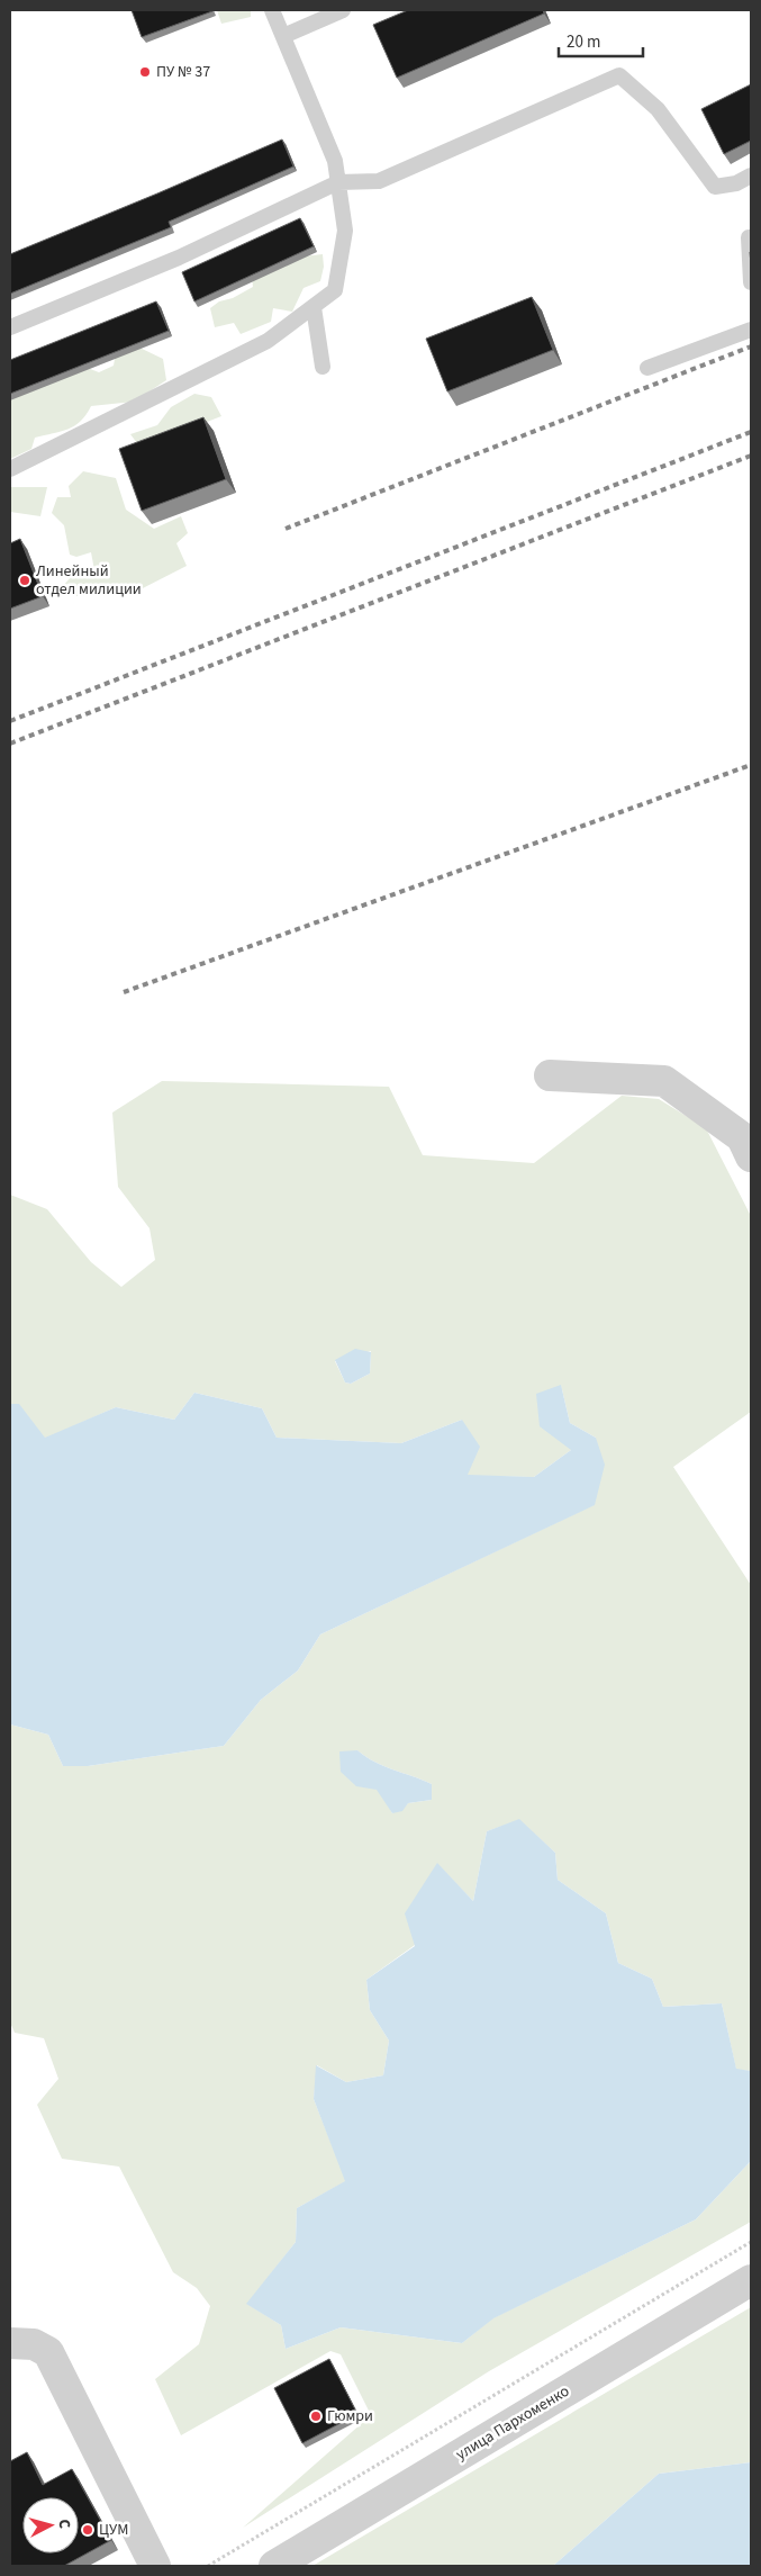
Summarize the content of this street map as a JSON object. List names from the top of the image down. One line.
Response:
{"streets":{"street":["улица Пархоменко"]},"places":["ПУ № 37","Линейный отдел милиции","Гюмри","ЦУМ"],"scale_bar":"20 m","north":"right"}
